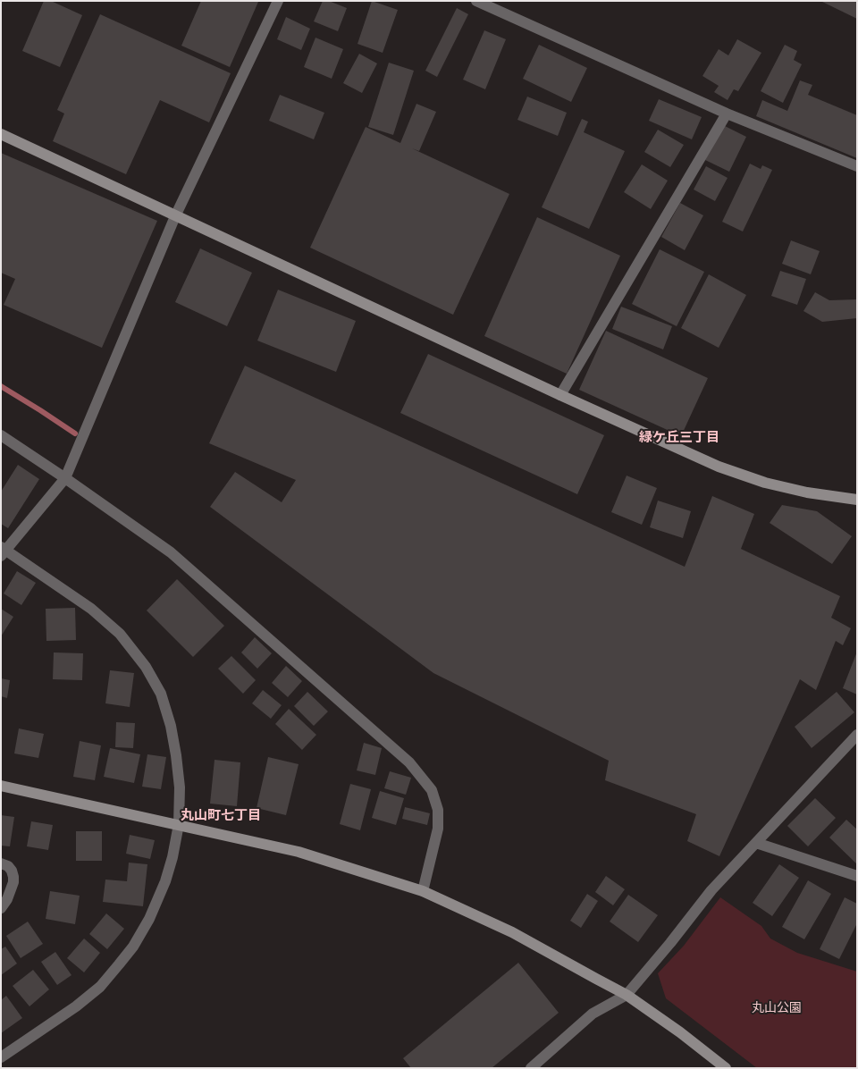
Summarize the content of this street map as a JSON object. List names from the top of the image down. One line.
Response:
{"districts":["緑ケ丘三丁目","丸山町七丁目"],"parks":["丸山公園"]}
